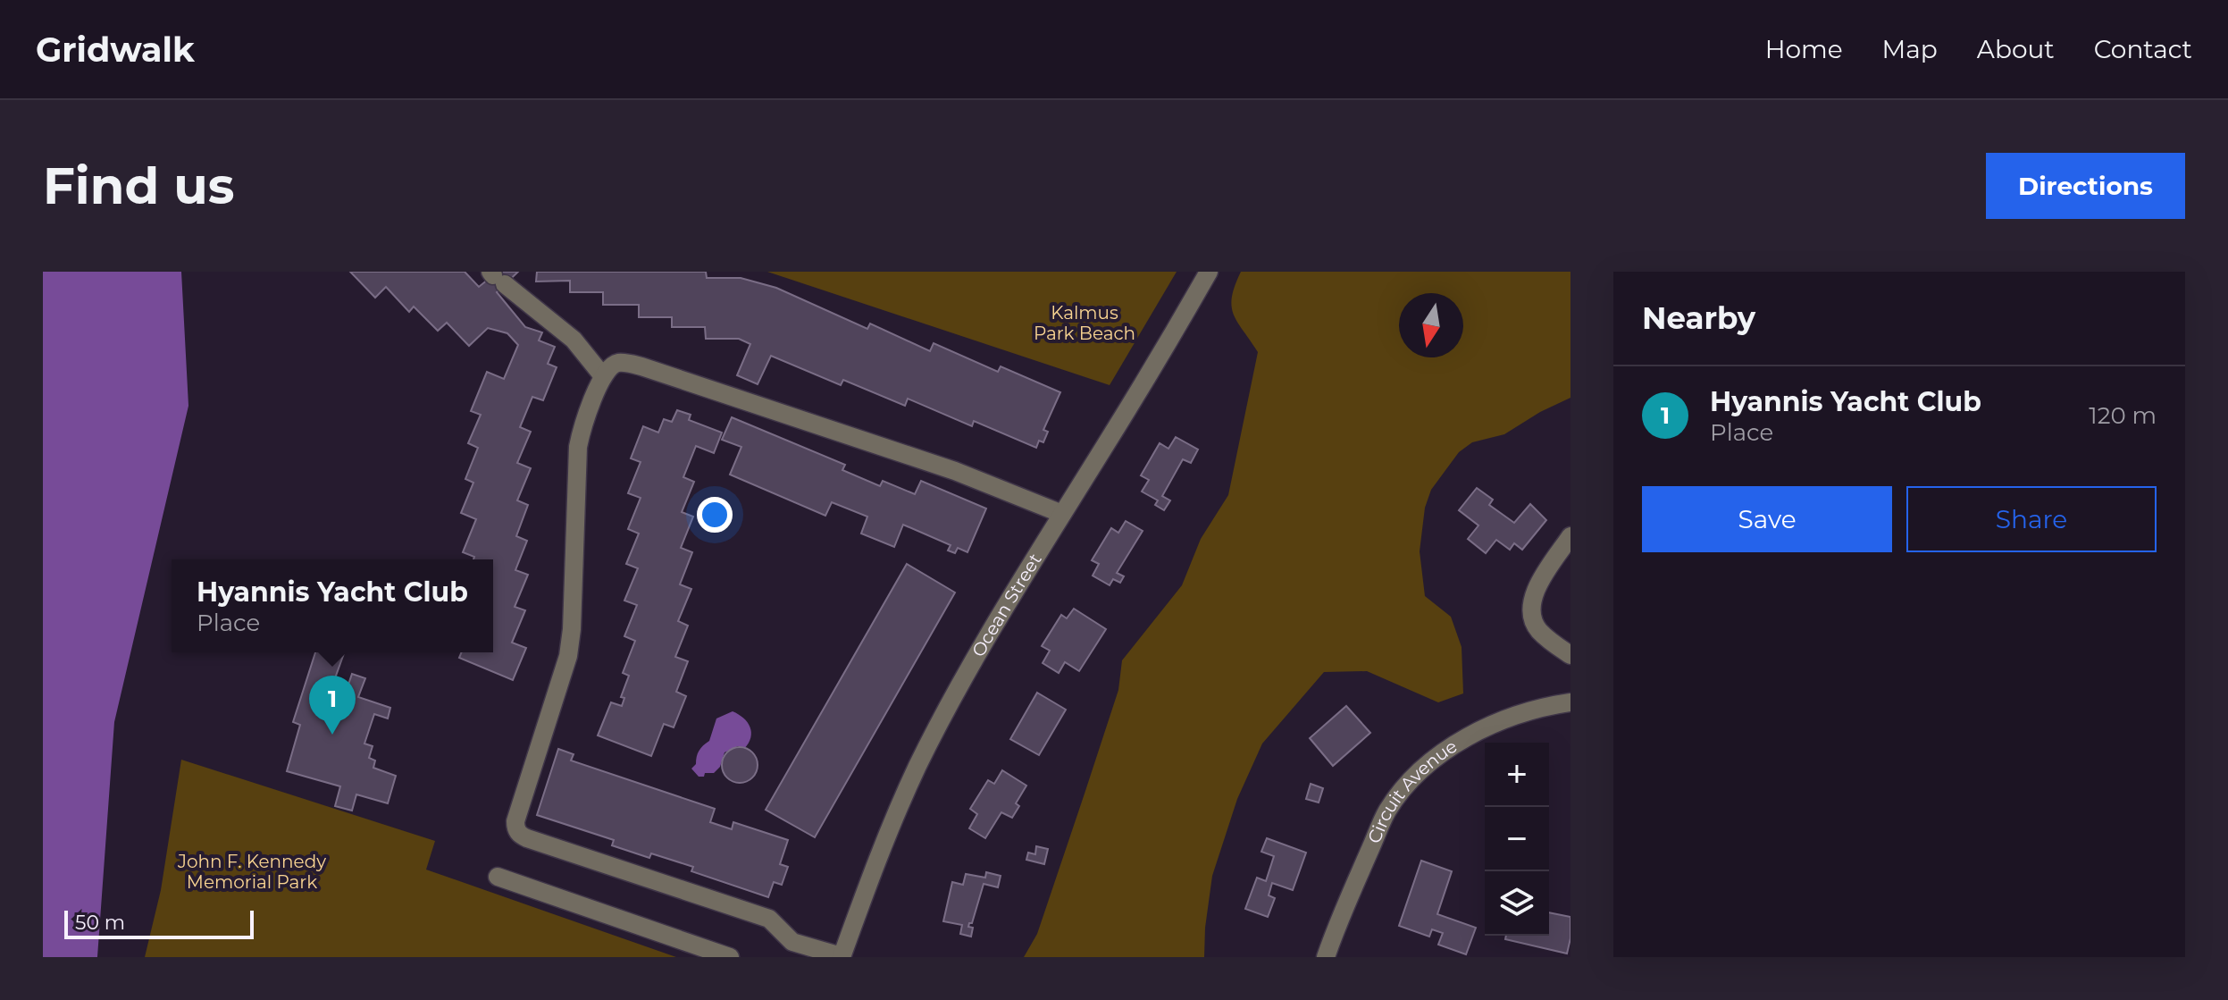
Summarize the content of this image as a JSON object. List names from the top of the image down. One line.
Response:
{"streets":{"street":["Ocean Street","Circuit Avenue"]},"parks":["Kalmus Park Beach","John F. Kennedy Memorial Park"],"scale_bar":"50 m","north":"bottom","page":{"header":"Gridwalk","nav":["Home","Map","About","Contact"],"buttons":["Directions",["Save","Share"]],"title":"Find us","heading":"Nearby","list":[{"mark":"1","name":"Hyannis Yacht Club","note":"Place","value":"120 m"}],"popup":["Hyannis Yacht Club","Place"],"pins":"1","map_buttons":["+","−"],"scale":"50 m"}}
